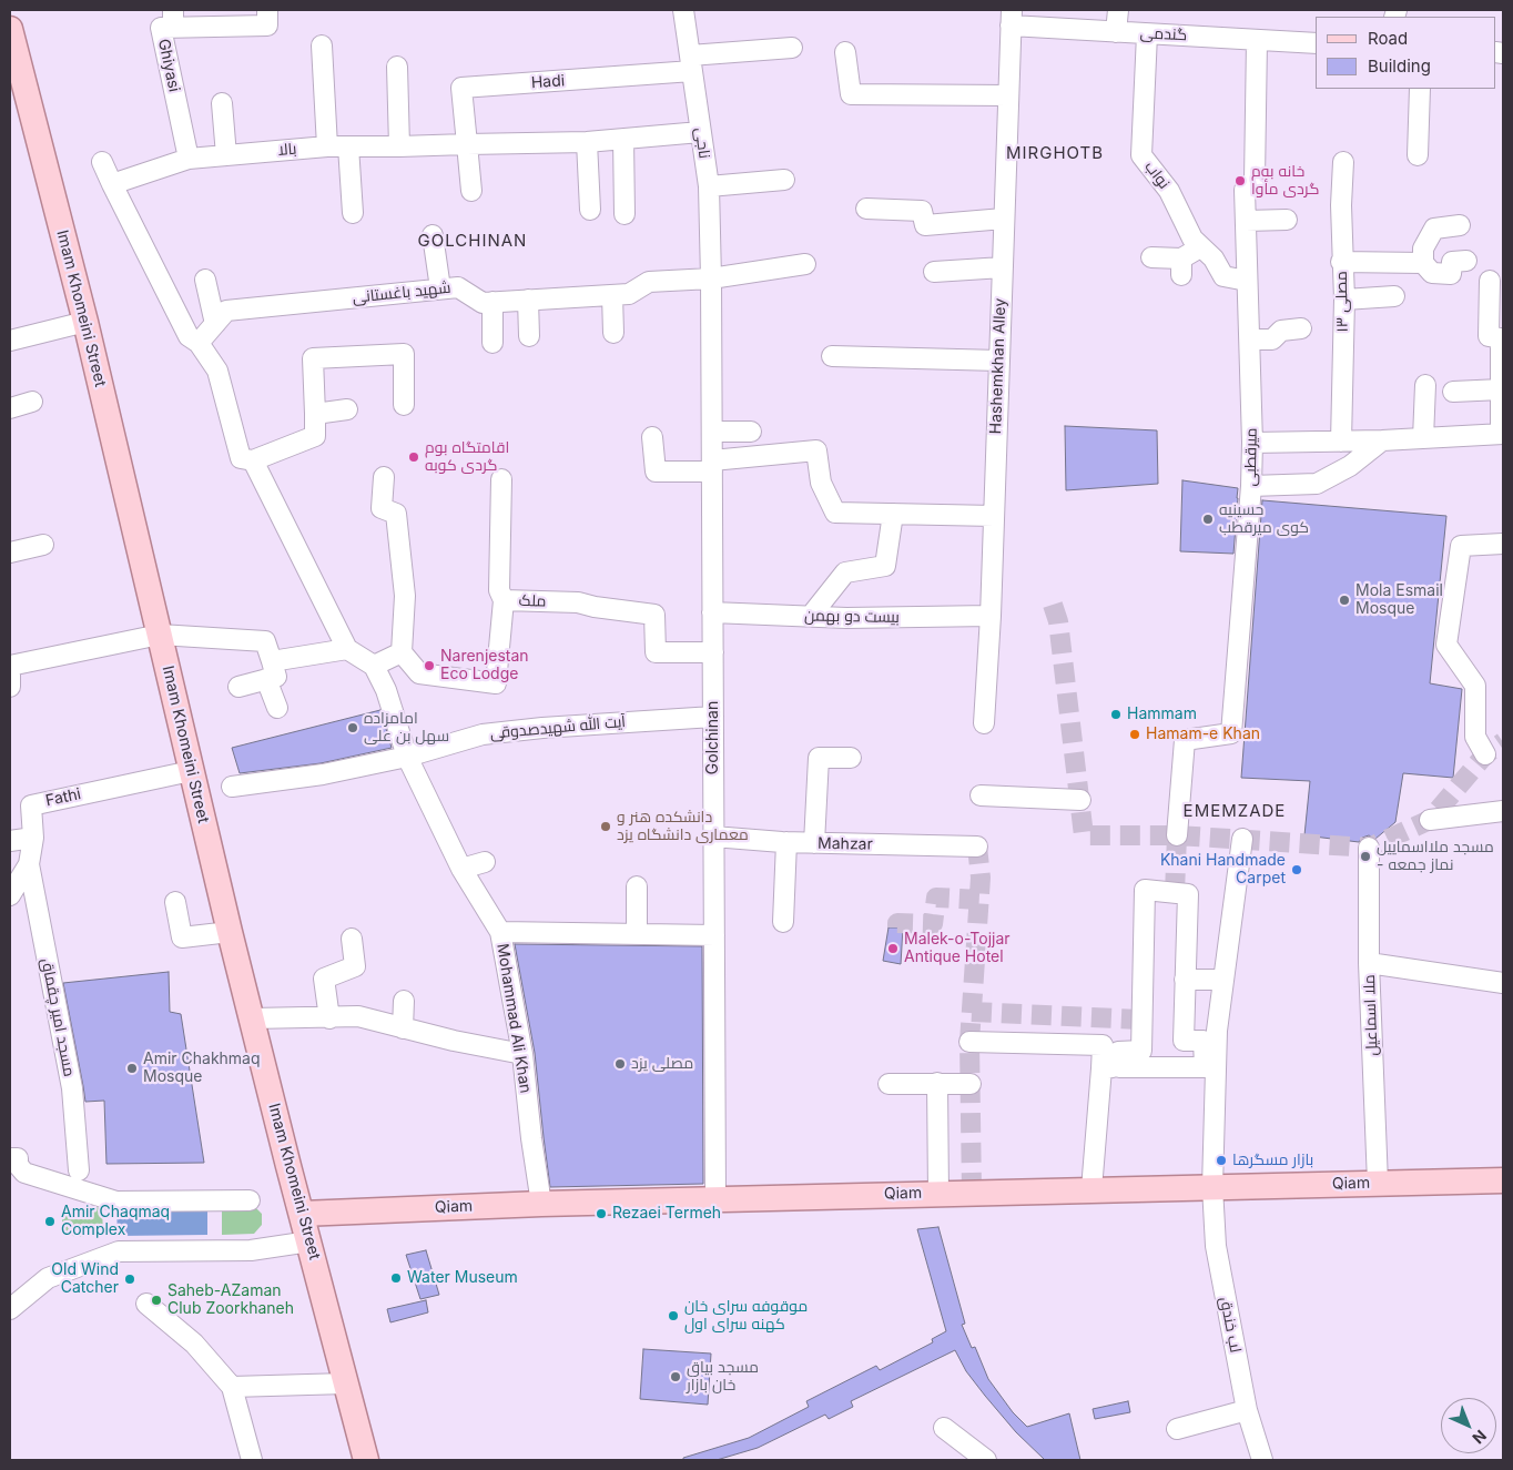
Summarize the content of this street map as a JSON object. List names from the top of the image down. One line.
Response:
{"streets":{"main road":["Imam Khomeini Street","Qiam"],"street":["گندمی","Ghiyasi","Hadi","ناجی","بالا","نواب","شهید باغستانی","مصلی ۱۳","Hashemkhan Alley","میرقطبی","ملک","بیست دو بهمن","آیت الله شهیدصدوقی","Golchinan","Fathi","Mahzar","ملا اسماعیل","مسجد امیر چقماق","Mohammad Ali Khan","لب خندق"]},"crossings":[["گندمی","نواب"],["گندمی","Hashemkhan Alley"],["گندمی","میرقطبی"],["Ghiyasi","بالا"],["Hadi","ناجی"],["Hadi","بالا"],["ناجی","بالا"],["ناجی","شهید باغستانی"],["ناجی","Golchinan"],["نواب","میرقطبی"],["شهید باغستانی","Golchinan"],["Imam Khomeini Street","Fathi"],["Imam Khomeini Street","Qiam"],["Hashemkhan Alley","بیست دو بهمن"],["ملک","Golchinan"],["بیست دو بهمن","Golchinan"],["آیت الله شهیدصدوقی","Golchinan"],["آیت الله شهیدصدوقی","Mohammad Ali Khan"],["Golchinan","Mahzar"],["Golchinan","Qiam"],["Fathi","مسجد امیر چقماق"],["ملا اسماعیل","Qiam"],["Mohammad Ali Khan","Qiam"],["Qiam","لب خندق"]],"districts":["MIRGHOTB","GOLCHINAN","EMEMZADE"],"places":["خانه بوم گردی مأوا","اقامتگاه بوم گردی کوبه","حسینیه کوی میرقطب","Mola Esmail Mosque","Narenjestan Eco Lodge","Hammam","امامزاده سهل بن علی","Hamam-e Khan","دانشکده هنر و معماری دانشگاه یزد","مسجد ملااسماییل - نماز جمعه","Khani Handmade Carpet","Malek-o-Tojjar Antique Hotel","مصلی یزد","Amir Chakhmaq Mosque","بازار مسگرها","Rezaei Termeh","Amir Chaqmaq Complex","Water Museum","Old Wind Catcher","Saheb-AZaman Club Zoorkhaneh","موقوفه سرای خان کهنه سرای اول","مسجد بیاق خان بازار"],"legend":["Road","Building"],"north":"bottom right"}
